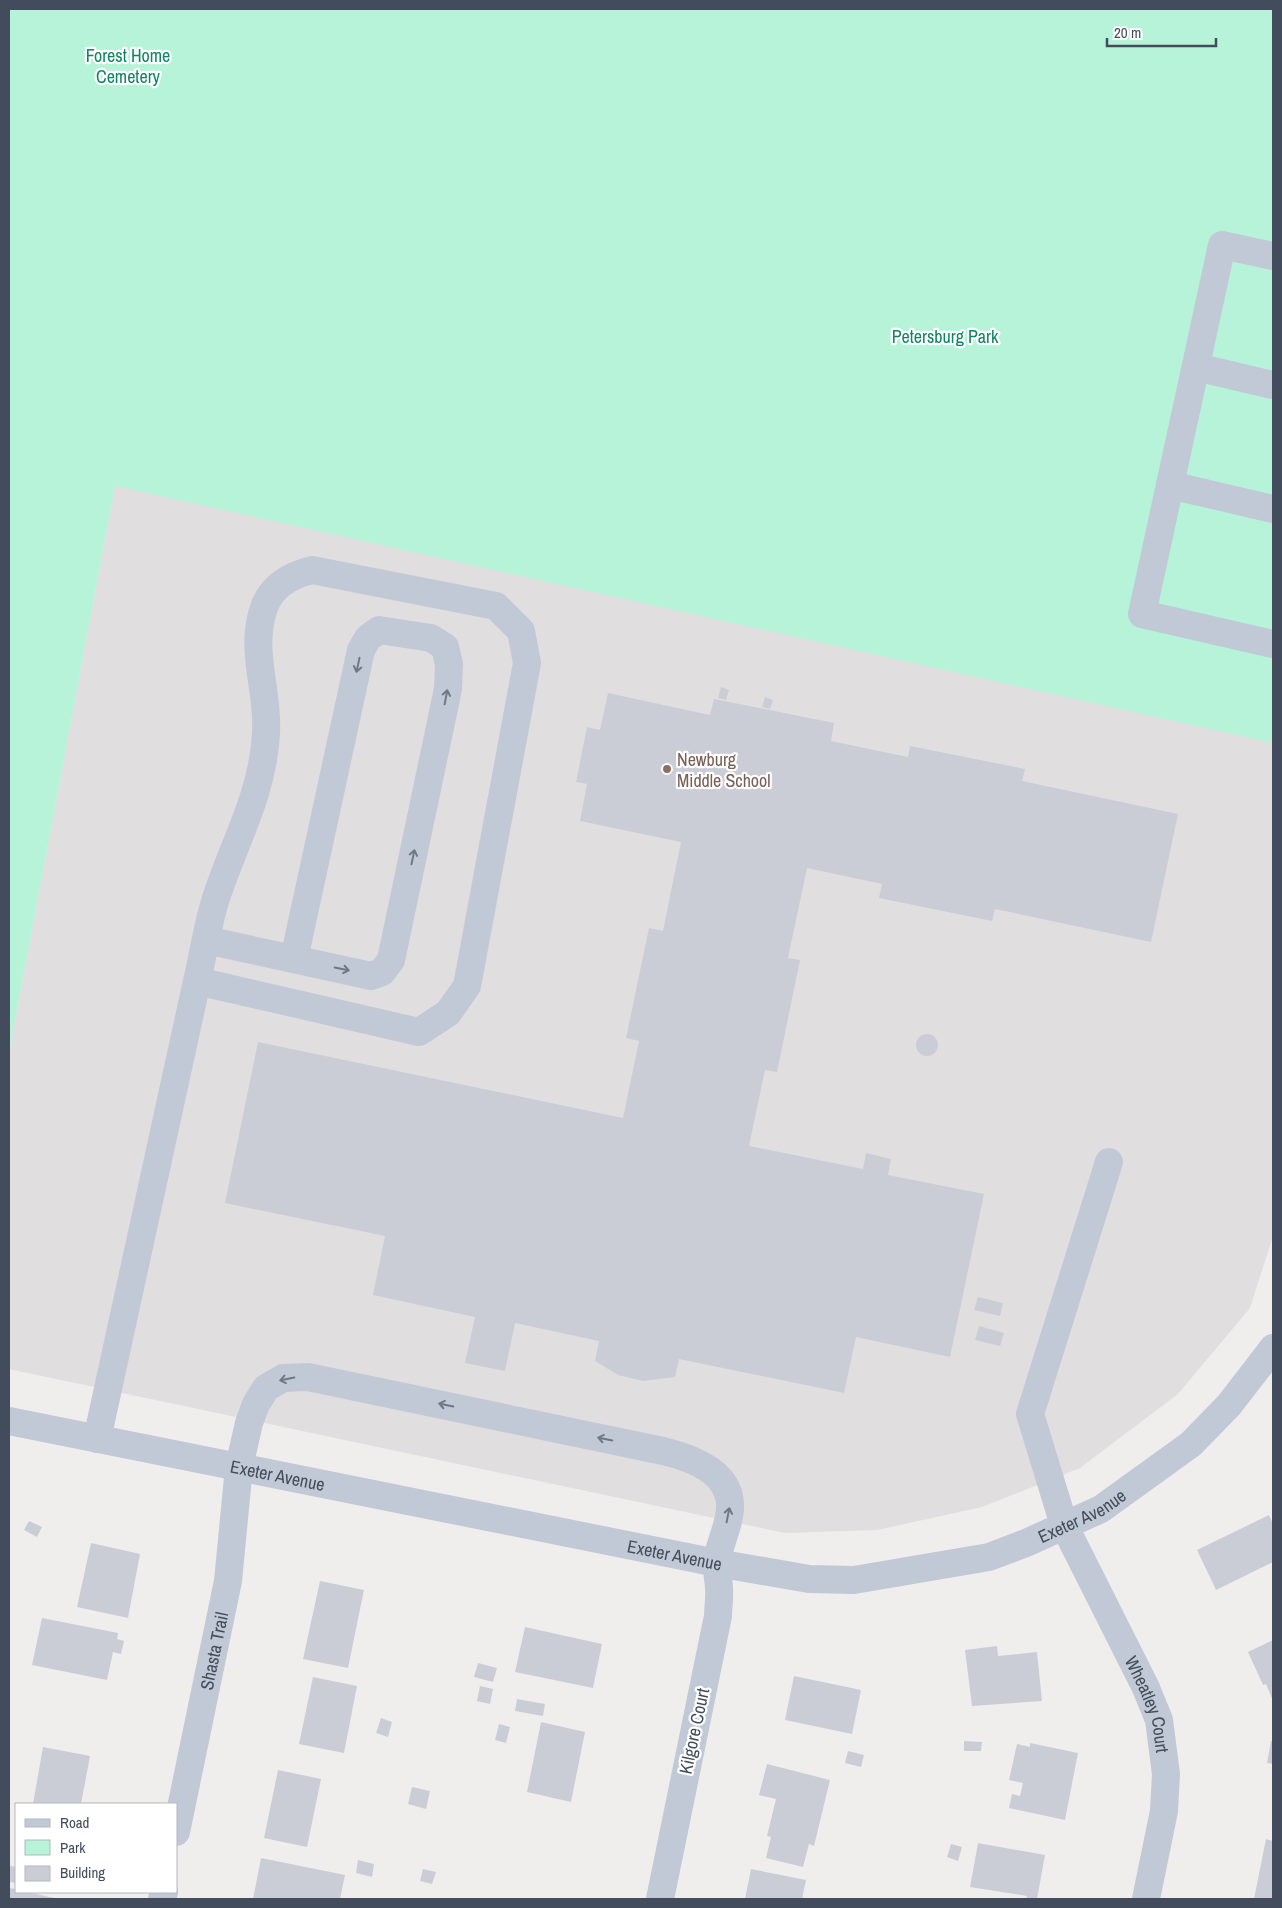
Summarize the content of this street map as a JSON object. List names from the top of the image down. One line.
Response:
{"streets":{"street":["Exeter Avenue","Shasta Trail","Wheatley Court","Kilgore Court"]},"crossings":[["Exeter Avenue","Shasta Trail"],["Exeter Avenue","Wheatley Court"],["Exeter Avenue","Kilgore Court"],["Shasta Trail","Kilgore Court"]],"parks":["Forest Home Cemetery","Petersburg Park"],"places":["Newburg Middle School"],"legend":["Road","Park","Building"],"scale_bar":"20 m"}
